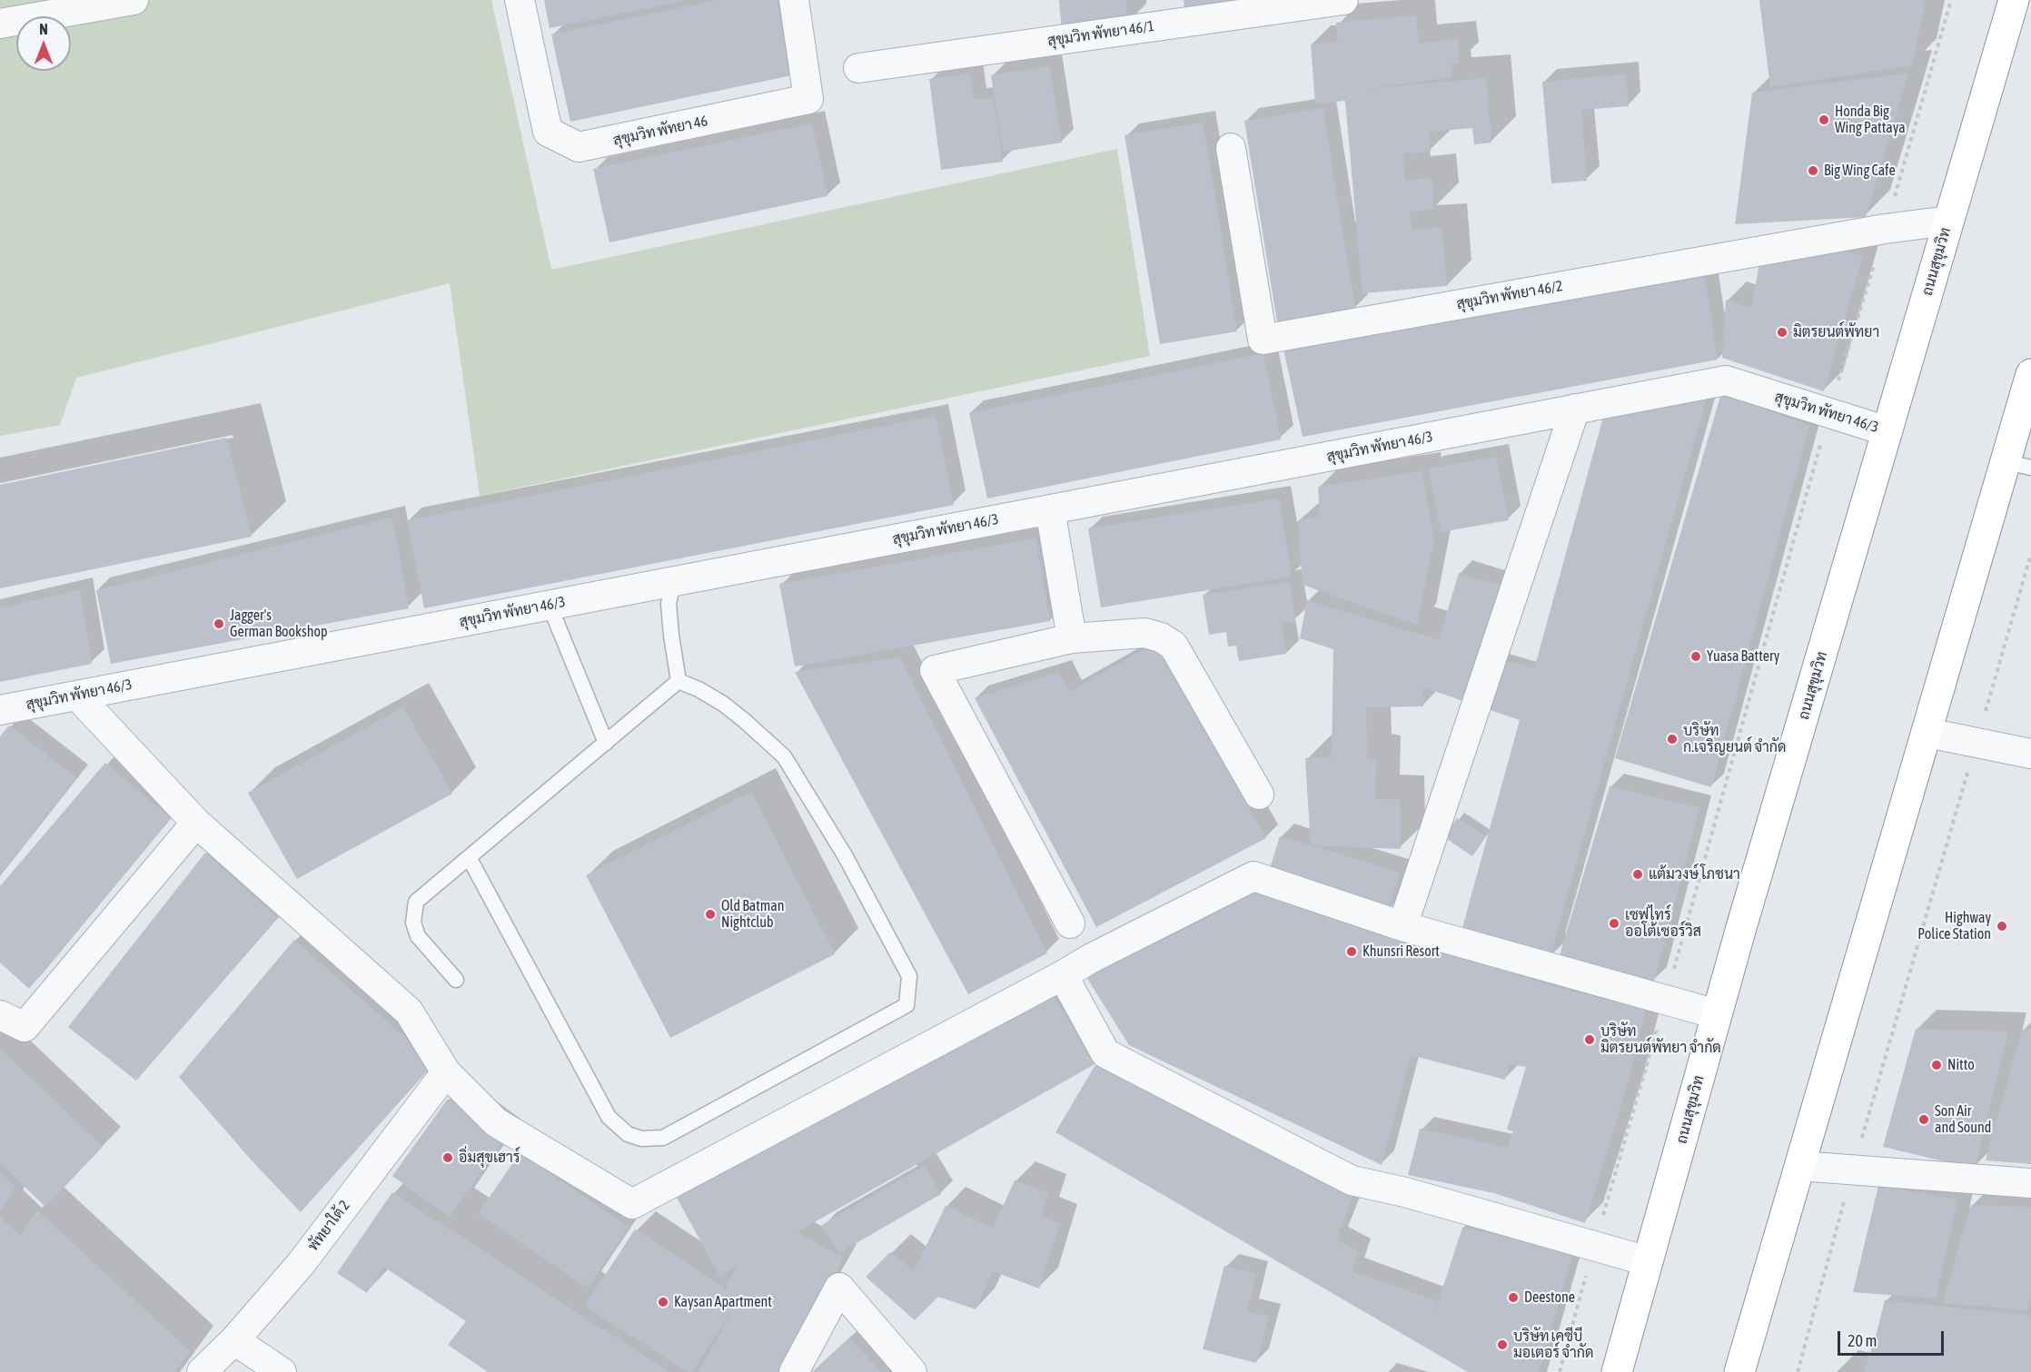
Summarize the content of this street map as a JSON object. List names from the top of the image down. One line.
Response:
{"streets":{"highway":["ถนนสุขุมวิท"],"street":["สุขุมวิท พัทยา 46/1","สุขุมวิท พัทยา 46","สุขุมวิท พัทยา 46/2","สุขุมวิท พัทยา 46/3","พัทยาใต้ 2"]},"crossings":[["ถนนสุขุมวิท","สุขุมวิท พัทยา 46/2"],["ถนนสุขุมวิท","สุขุมวิท พัทยา 46/3"]],"places":["Honda Big Wing Pattaya","Big Wing Cafe","มิตรยนต์พัทยา","Jagger's German Bookshop","Yuasa Battery","บริษัท ก.เจริญยนต์ จำกัด","แต้มวงษ์ โภชนา","Old Batman Nightclub","เซฟไทร์ ออโต้เซอร์วิส","Highway Police Station","Khunsri Resort","บริษัท มิตรยนต์พัทยา จำกัด","Nitto","Son Air and Sound","อิ่มสุขเฮาร์","Deestone","Kaysan Apartment","บริษัท เคซีบี มอเตอร์ จำกัด"],"scale_bar":"20 m","north":"top"}
